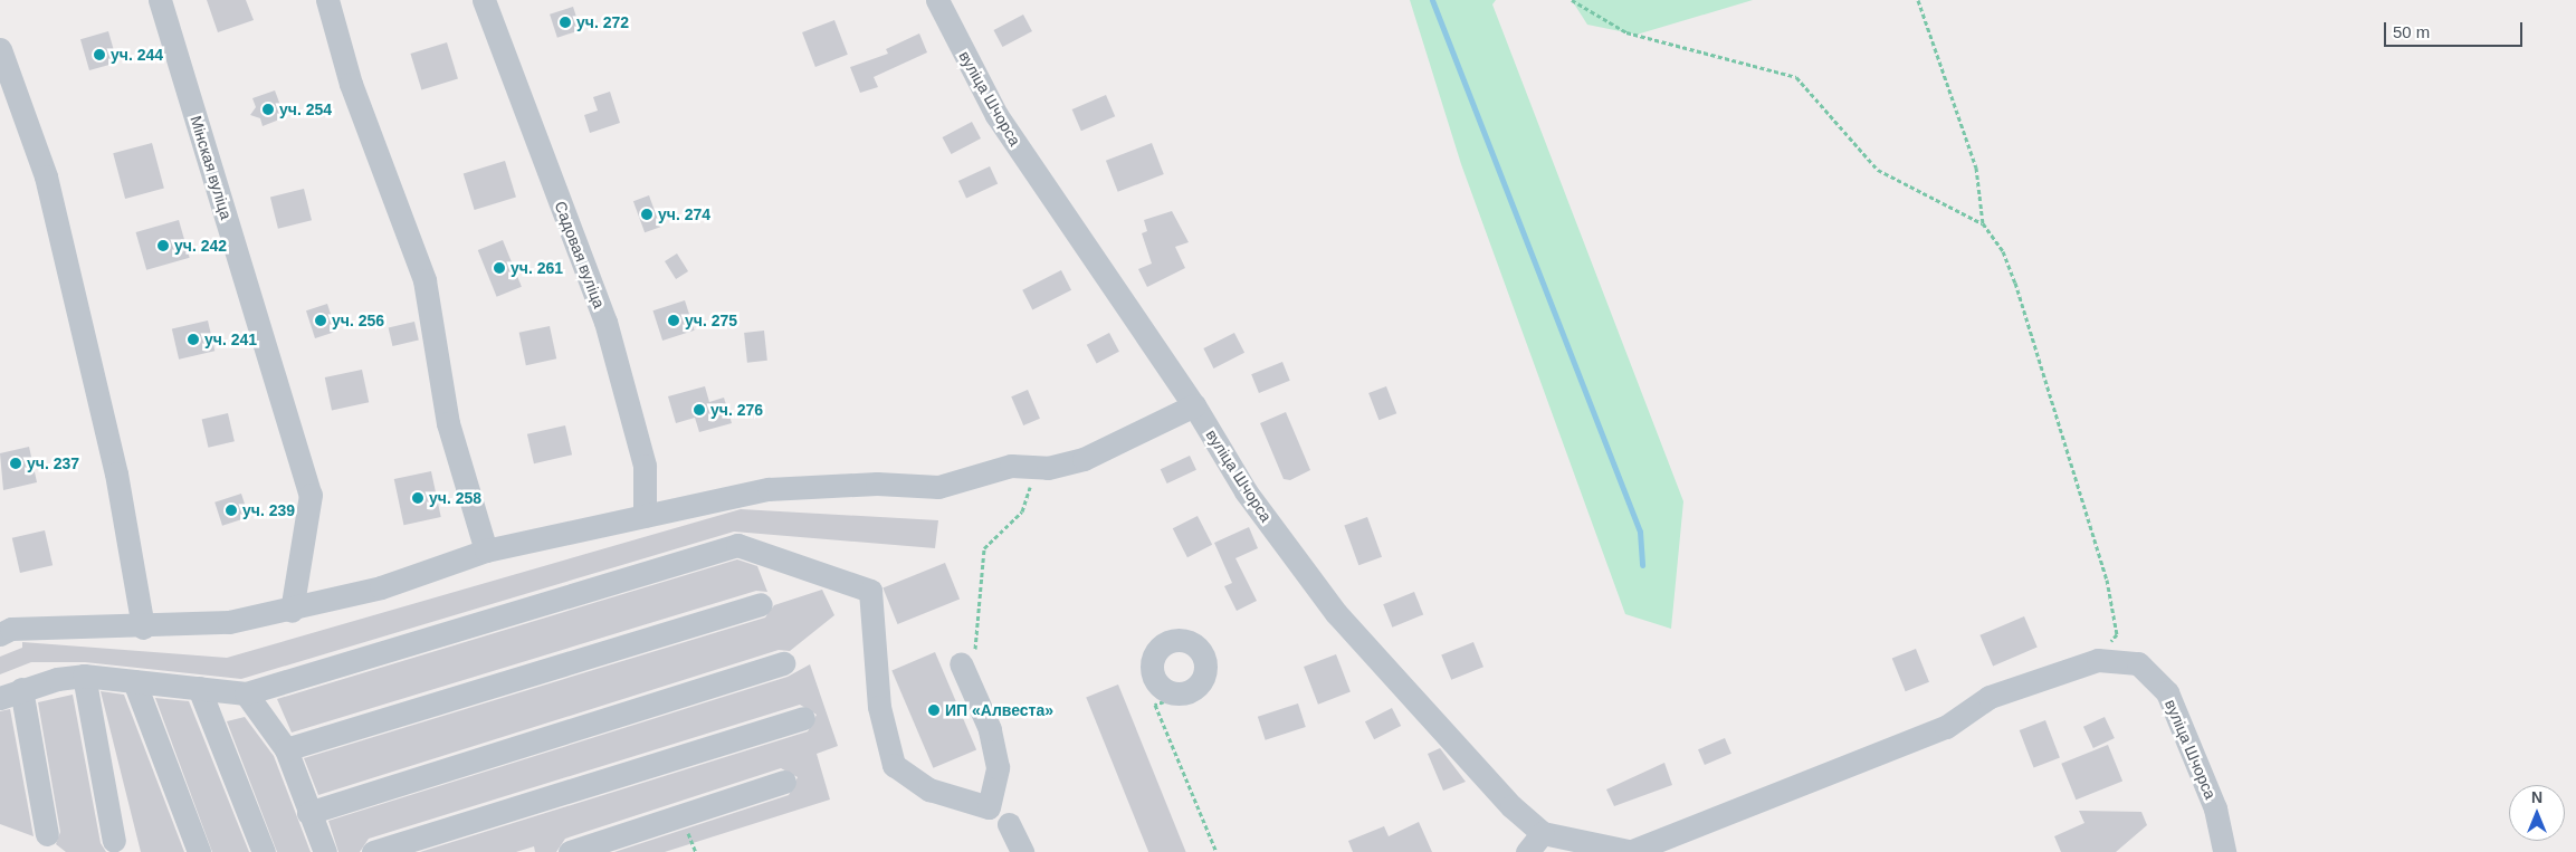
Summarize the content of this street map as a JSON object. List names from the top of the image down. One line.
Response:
{"streets":{"street":["вуліца Шчорса","Мінская вуліца","Садовая вуліца"]},"places":["уч. 272","уч. 244","уч. 254","уч. 274","уч. 242","уч. 261","уч. 256","уч. 275","уч. 241","уч. 276","уч. 237","уч. 258","уч. 239","ИП «Алвеста»"],"scale_bar":"50 m","north":"top"}
